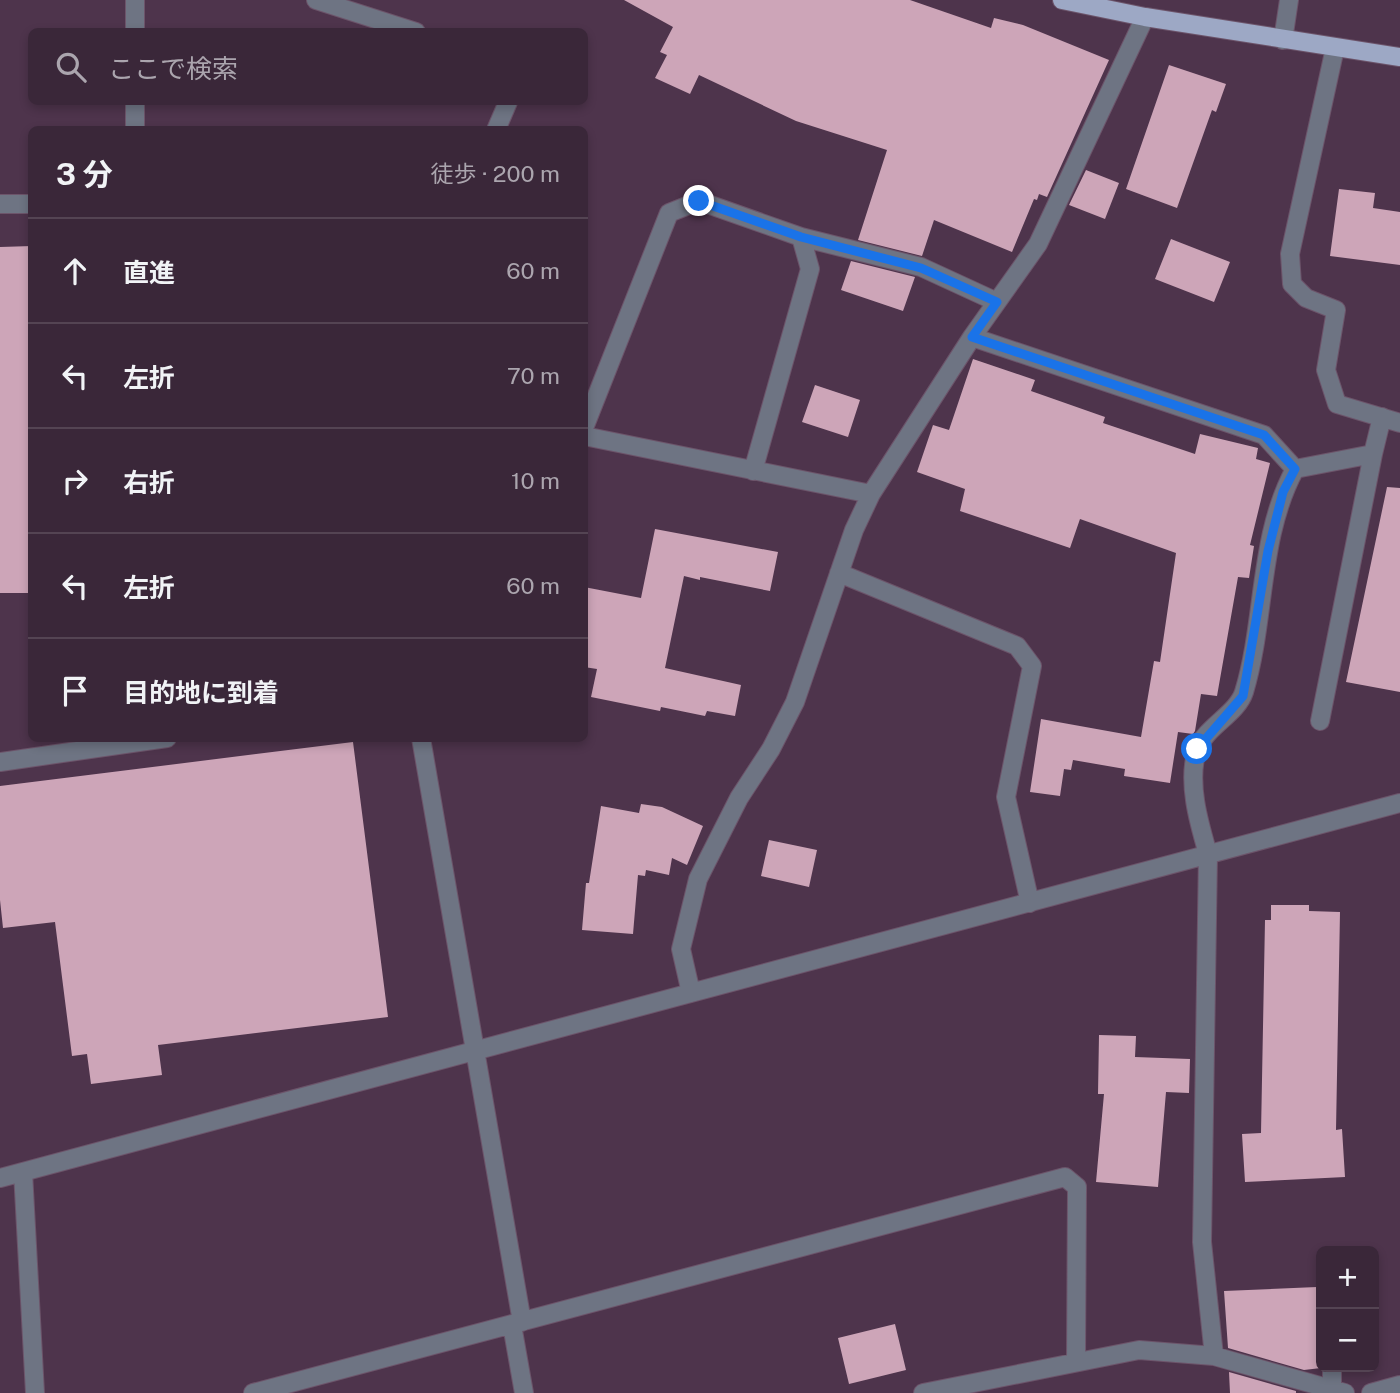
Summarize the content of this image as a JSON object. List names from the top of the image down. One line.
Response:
{"page":{"search":"ここで検索","heading":["3 分","徒歩 · 200 m"],"list":[["直進","60 m"],["左折","70 m"],["右折","10 m"],["左折","60 m"],"目的地に到着"],"map_buttons":["+","−"]}}
